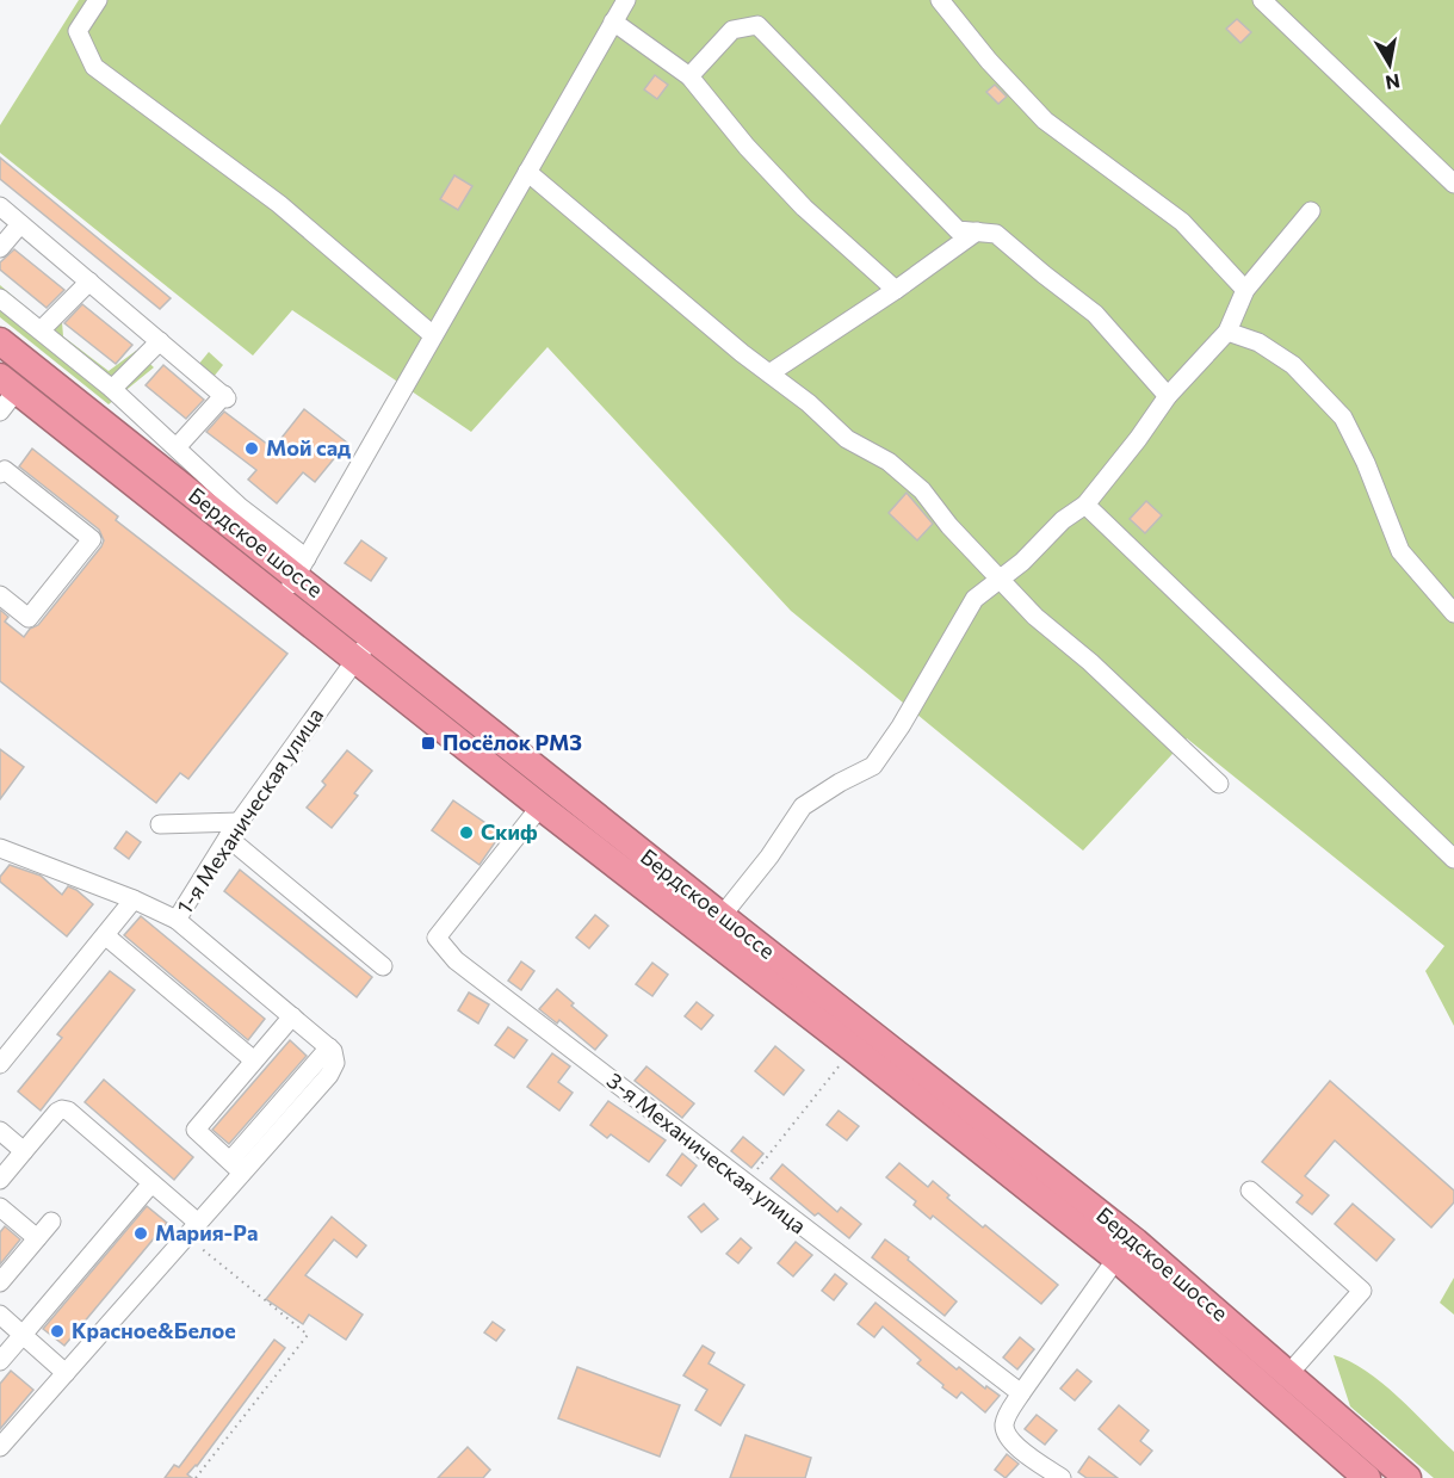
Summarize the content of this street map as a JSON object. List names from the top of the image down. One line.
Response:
{"streets":{"highway":["Бердское шоссе"],"street":["1-я Механическая улица","3-я Механическая улица"]},"crossings":[["Бердское шоссе","1-я Механическая улица"],["Бердское шоссе","3-я Механическая улица"]],"places":{"other":["Мой сад","Скиф","Мария-Ра","Красное&Белое"],"transit":["Посёлок РМЗ"]},"north":"bottom"}
